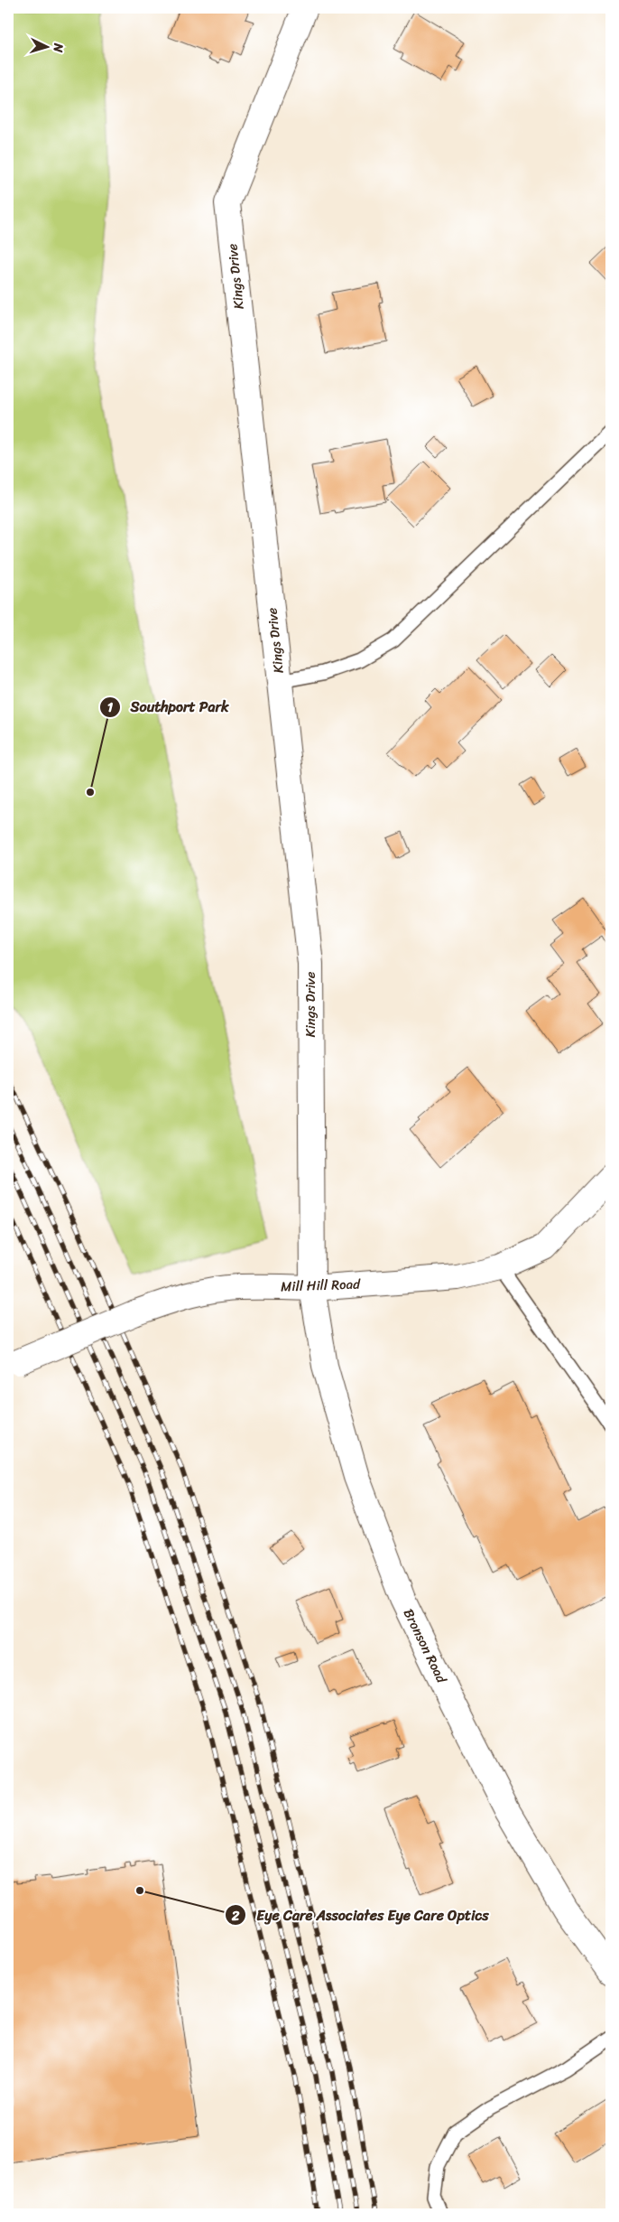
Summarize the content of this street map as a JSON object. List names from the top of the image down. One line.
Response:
{"streets":{"street":["Kings Drive","Mill Hill Road","Bronson Road"]},"crossings":[["Kings Drive","Mill Hill Road"],["Kings Drive","Bronson Road"],["Mill Hill Road","Bronson Road"]],"places":["Southport Park","Eye Care Associates Eye Care Optics"],"north":"right"}
